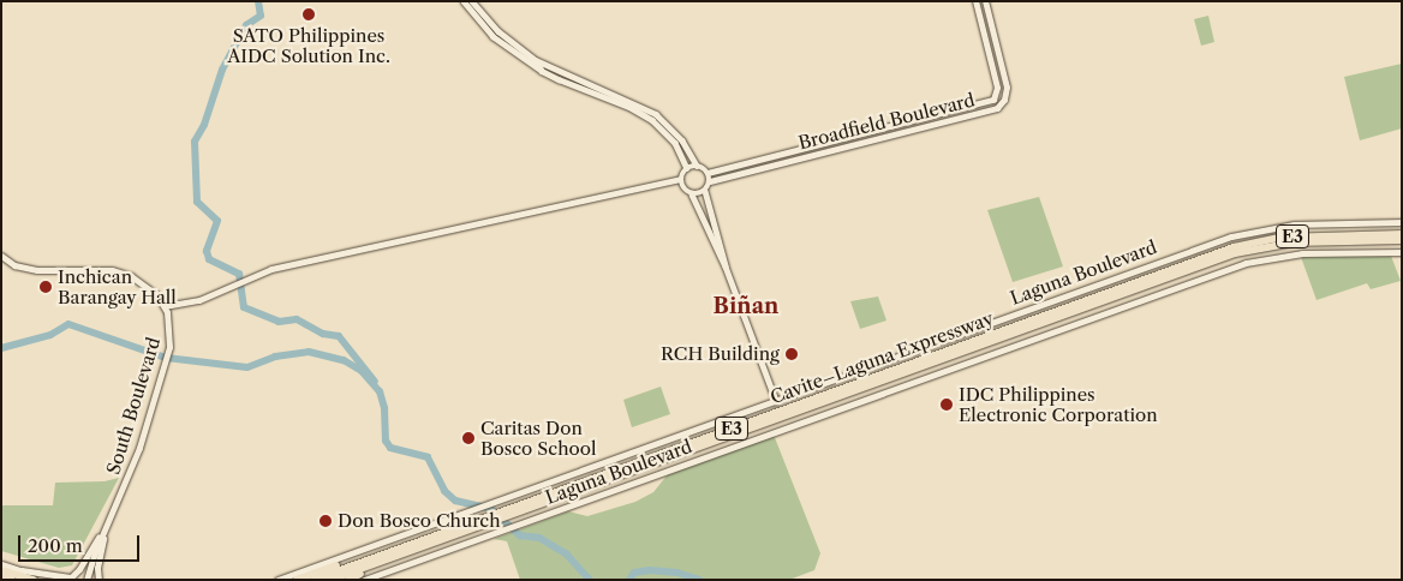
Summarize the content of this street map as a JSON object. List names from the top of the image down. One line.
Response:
{"streets":{"highway":["E3","Cavite–Laguna Expressway"],"main road":["Laguna Boulevard","South Boulevard"],"street":["Broadfield Boulevard"]},"districts":["Biñan"],"places":["SATO Philippines AIDC Solution Inc.","Inchican Barangay Hall","RCH Building","IDC Philippines Electronic Corporation","Caritas Don Bosco School","Don Bosco Church"],"scale_bar":"200 m"}
